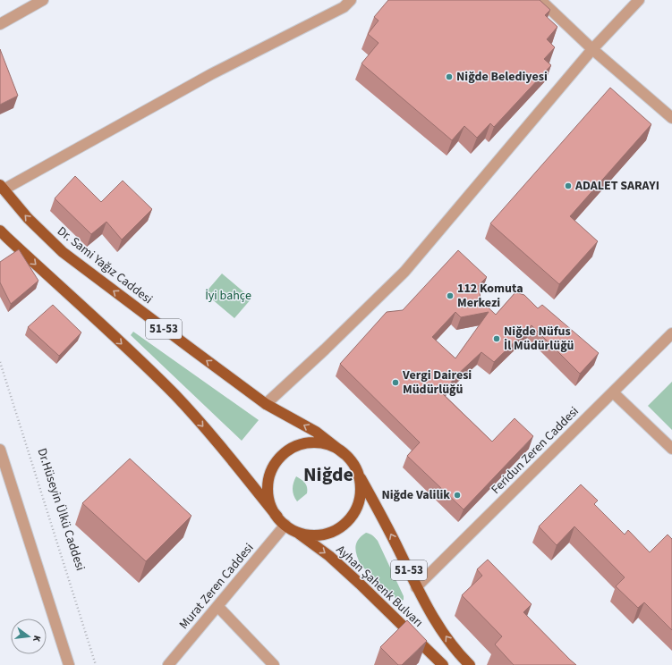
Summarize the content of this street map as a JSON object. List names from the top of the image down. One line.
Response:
{"streets":{"main road":["Dr. Sami Yağız Caddesi","51-53","Ayhan Şahenk Bulvarı"],"street":["Feridun Zeren Caddesi","Murat Zeren Caddesi"],"path":["Dr.Hüseyin Ülkü Caddesi"]},"crossings":[["Dr. Sami Yağız Caddesi","Murat Zeren Caddesi"],["Dr. Sami Yağız Caddesi","Ayhan Şahenk Bulvarı"],["Feridun Zeren Caddesi","Ayhan Şahenk Bulvarı"],["Murat Zeren Caddesi","Ayhan Şahenk Bulvarı"]],"districts":["Niğde"],"parks":["İyi bahçe"],"places":["Niğde Belediyesi","ADALET SARAYI","112 Komuta Merkezi","Niğde Nüfus İl Müdürlüğü","Vergi Dairesi Müdürlüğü","Niğde Valilik"],"north":"right"}
